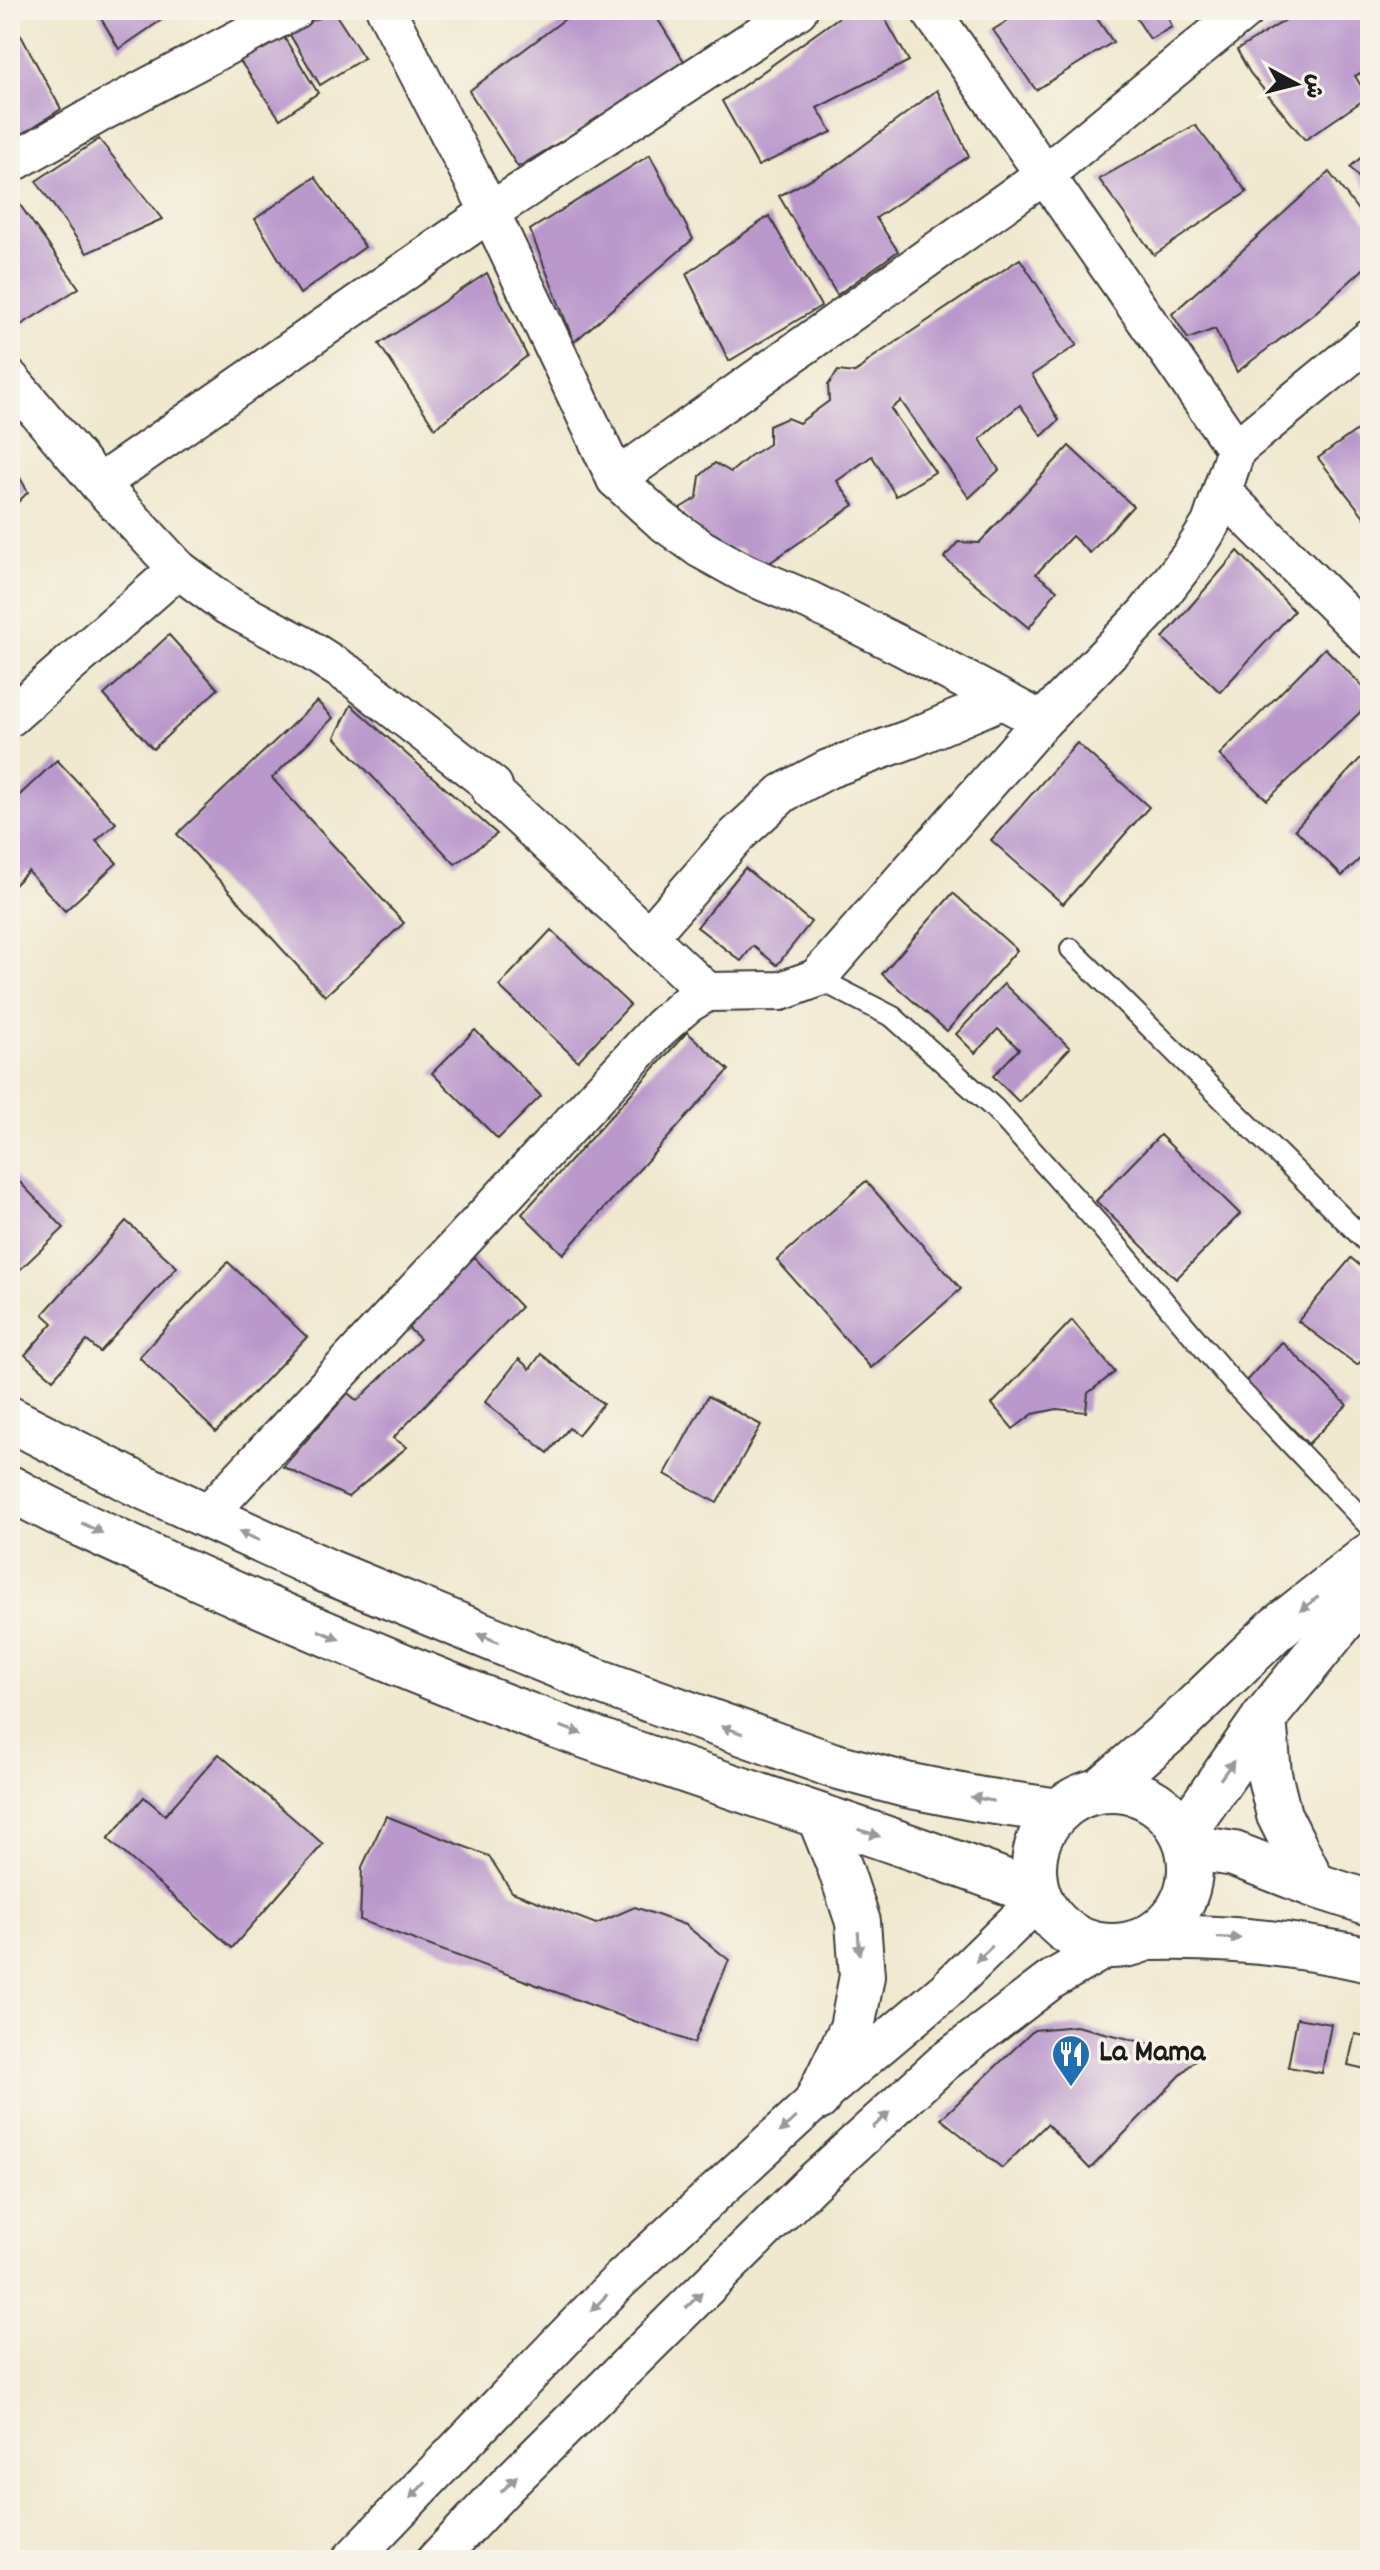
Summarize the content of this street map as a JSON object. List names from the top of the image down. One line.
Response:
{"places":{"restaurant":["La Mama"]},"north":"right"}
